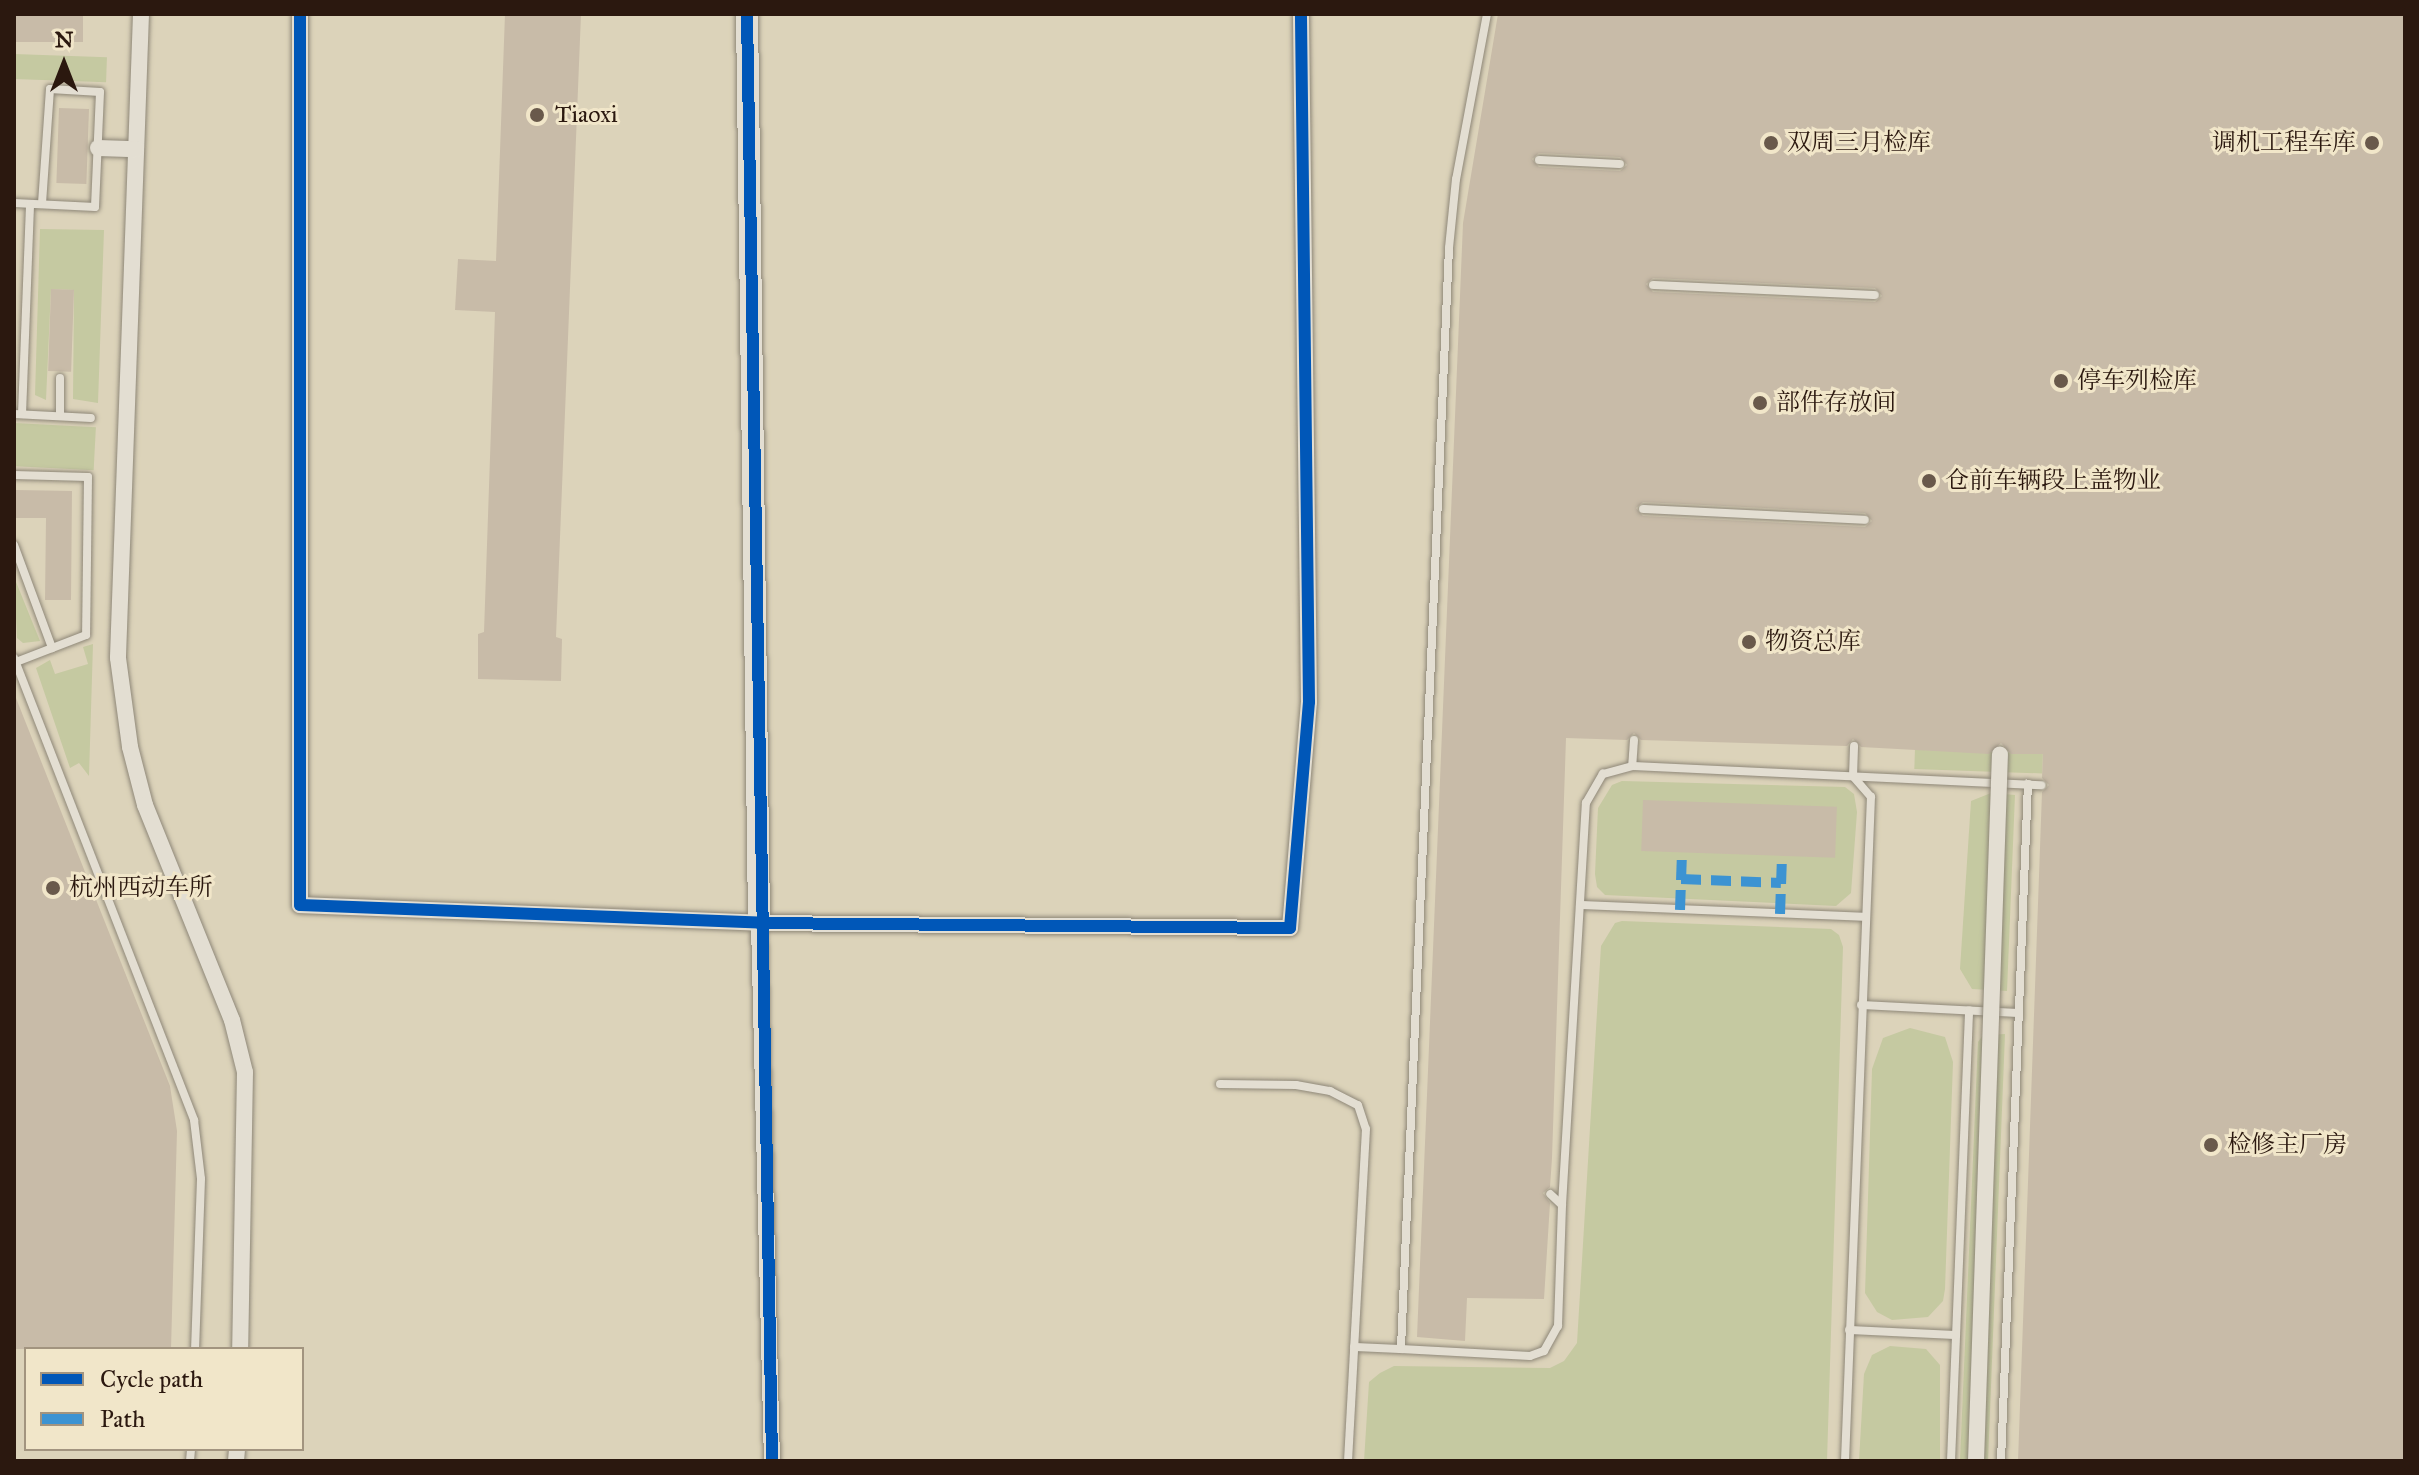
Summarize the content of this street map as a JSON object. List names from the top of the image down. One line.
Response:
{"places":["Tiaoxi","双周三月检库","调机工程车库","停车列检库","部件存放间","仓前车辆段上盖物业","物资总库","杭州西动车所","检修主厂房"],"legend":["Cycle path","Path"],"north":"top"}
